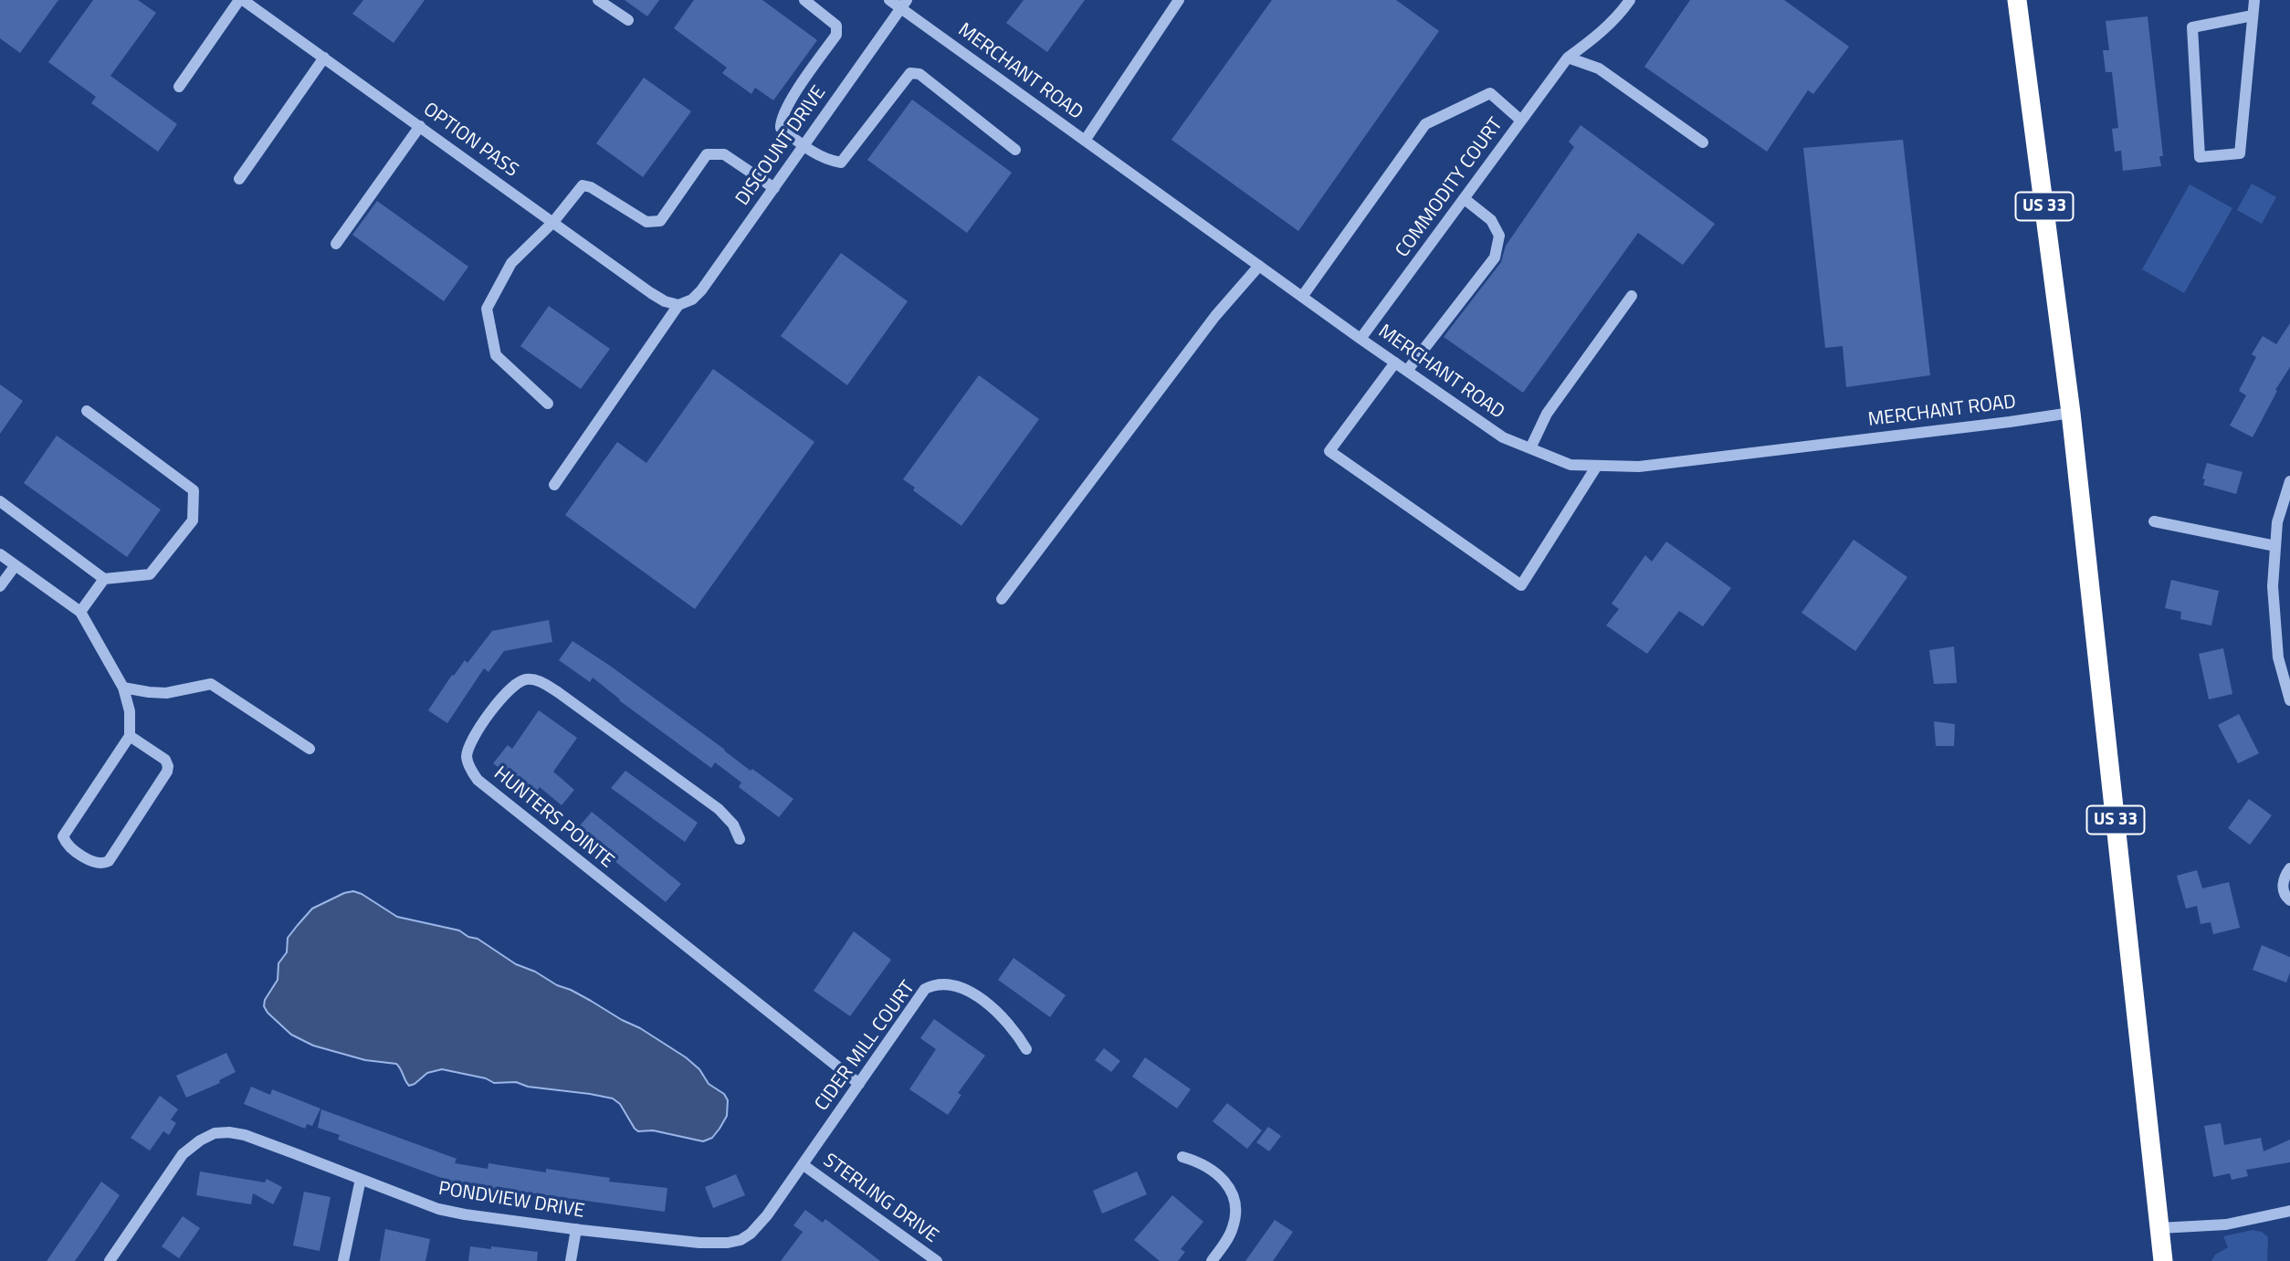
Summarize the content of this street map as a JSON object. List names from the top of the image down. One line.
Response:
{"streets":{"highway":["US 33"],"street":["MERCHANT ROAD","OPTION PASS","DISCOUNT DRIVE","COMMODITY COURT","HUNTERS POINTE","CIDER MILL COURT","STERLING DRIVE","PONDVIEW DRIVE"]},"crossings":[["MERCHANT ROAD","DISCOUNT DRIVE"],["MERCHANT ROAD","COMMODITY COURT"],["MERCHANT ROAD","US 33"],["OPTION PASS","DISCOUNT DRIVE"],["HUNTERS POINTE","CIDER MILL COURT"],["CIDER MILL COURT","STERLING DRIVE"],["CIDER MILL COURT","PONDVIEW DRIVE"],["STERLING DRIVE","PONDVIEW DRIVE"]]}
